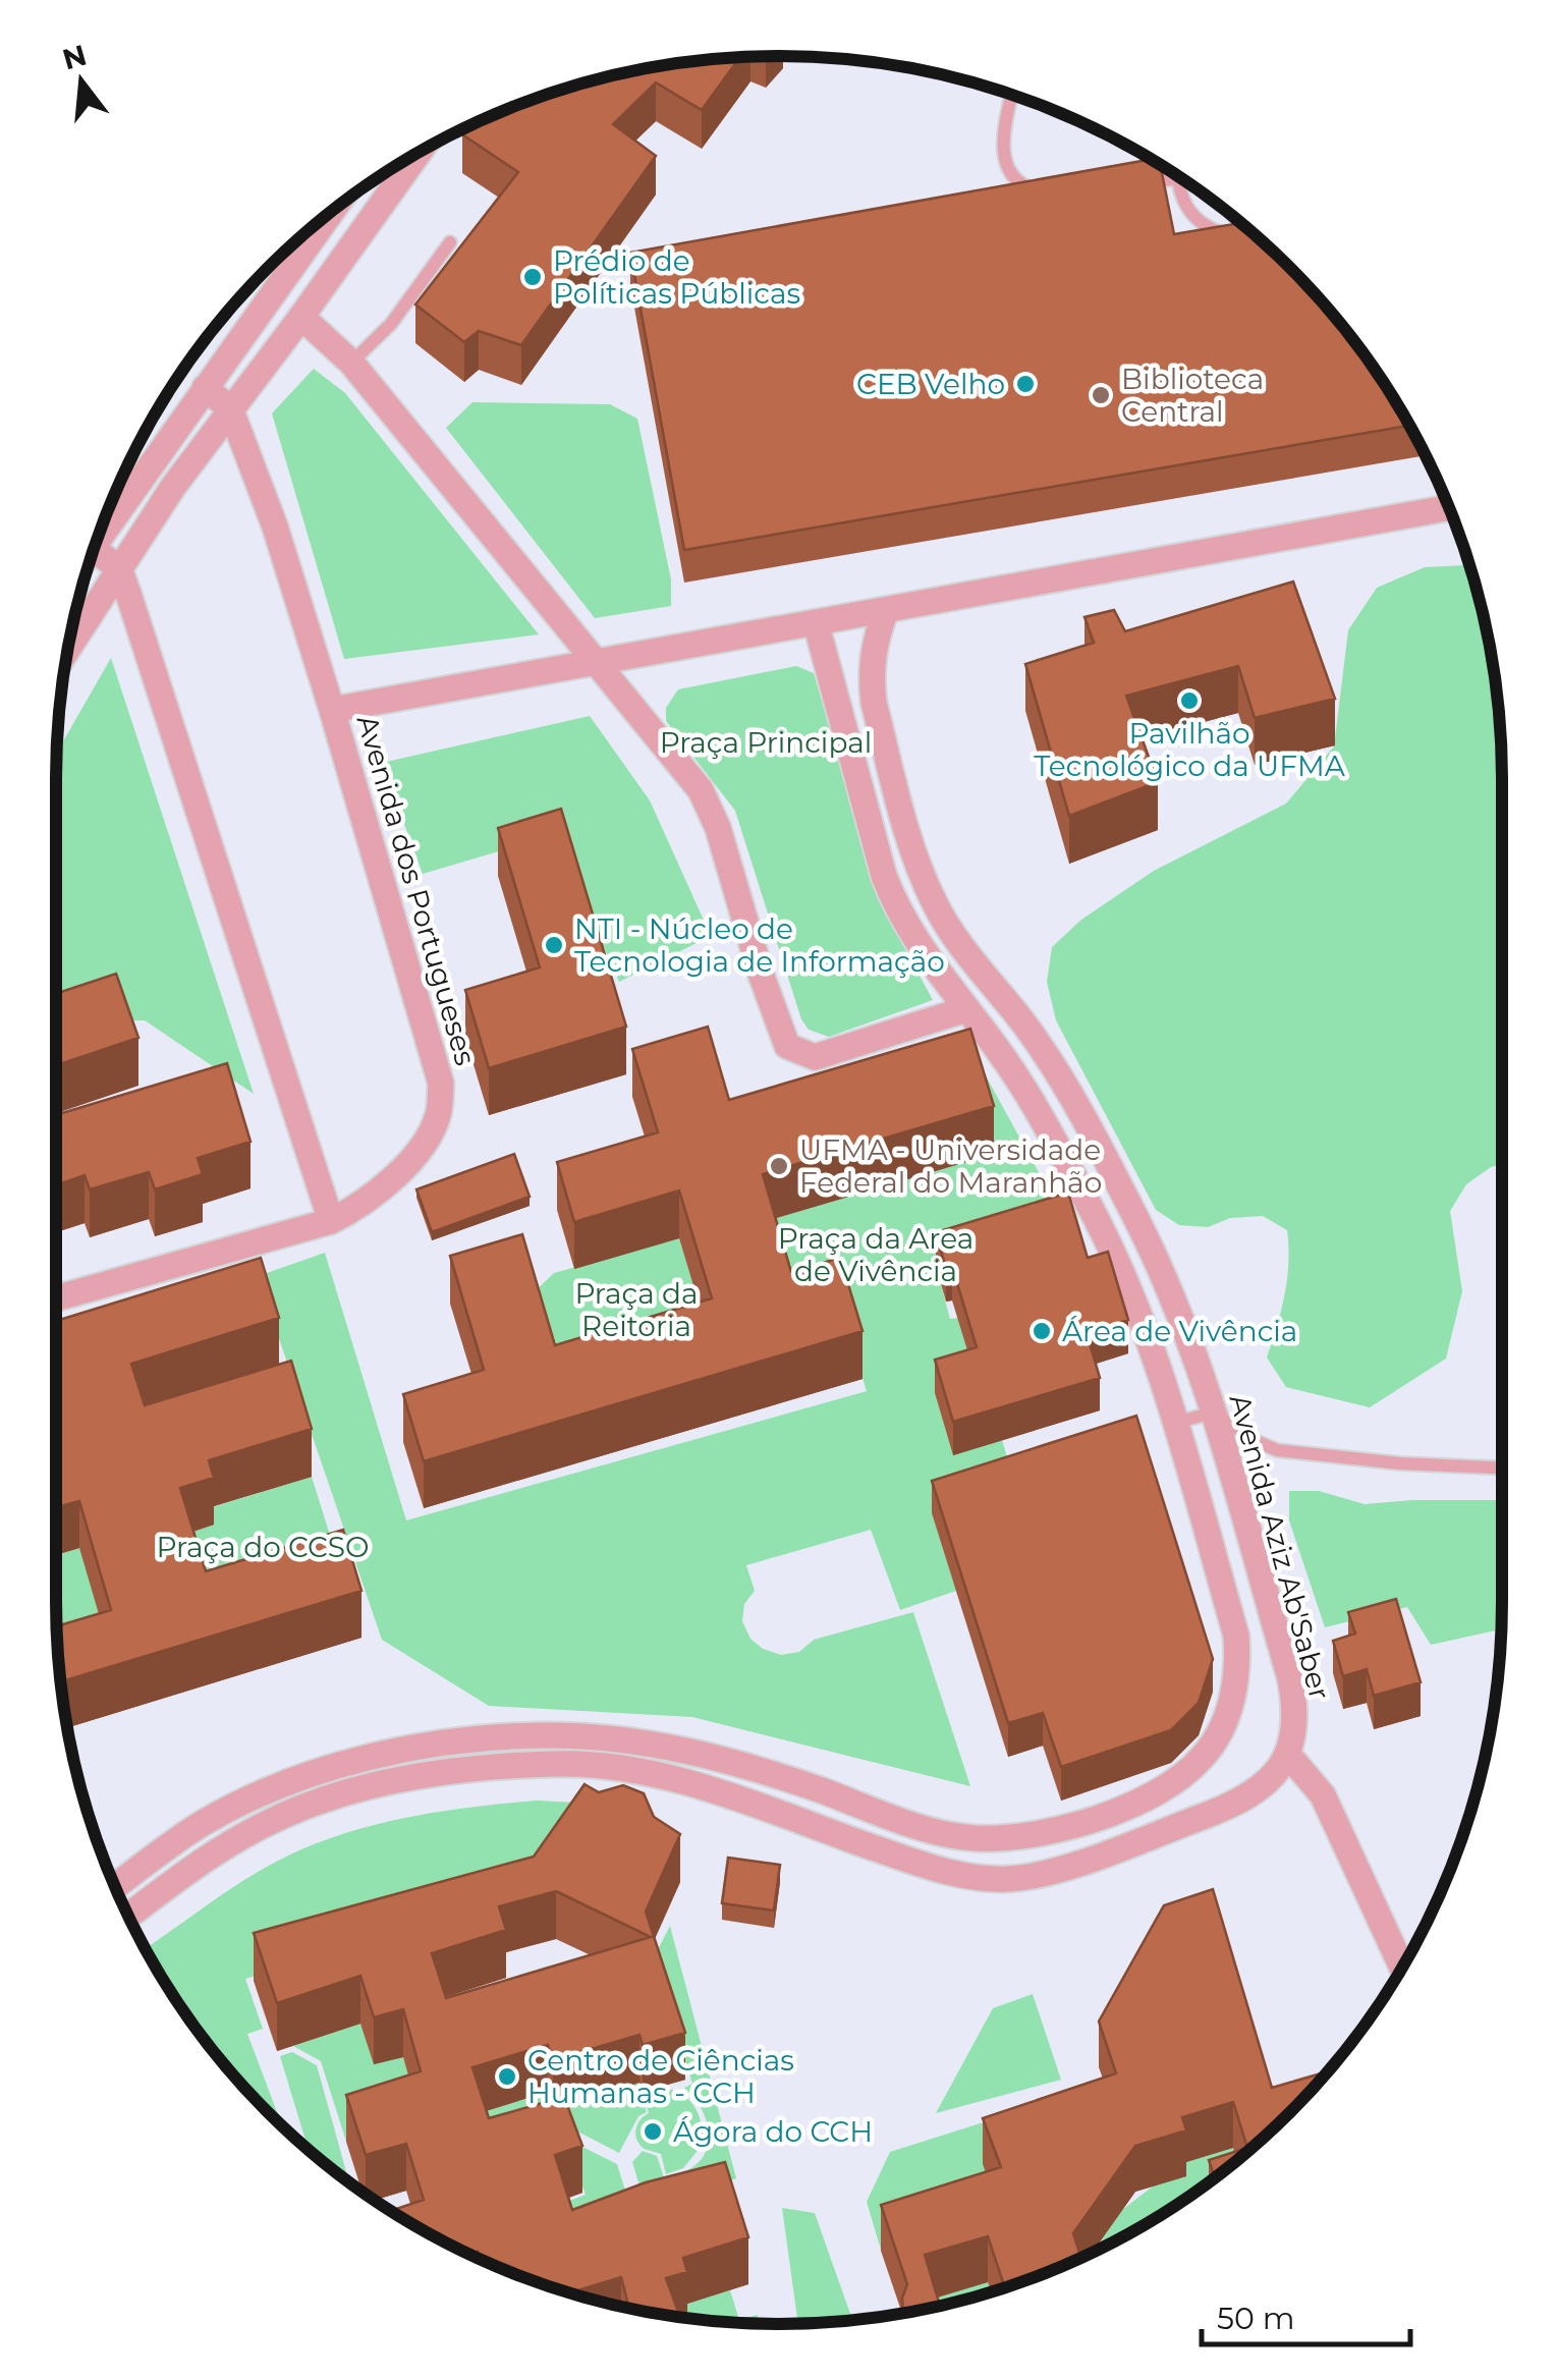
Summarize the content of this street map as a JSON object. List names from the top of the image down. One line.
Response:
{"streets":{"street":["Avenida dos Portugueses","Avenida Aziz Ab'Saber"]},"parks":["Praça Principal","Praça da Area de Vivência","Praça da Reitoria","Praça do CCSO"],"places":["Prédio de Políticas Públicas","CEB Velho","Biblioteca Central","Pavilhão Tecnológico da UFMA","NTI - Núcleo de Tecnologia de Informação","UFMA - Universidade Federal do Maranhão","Área de Vivência","Centro de Ciências Humanas - CCH","Ágora do CCH"],"scale_bar":"50 m","north":"top"}
